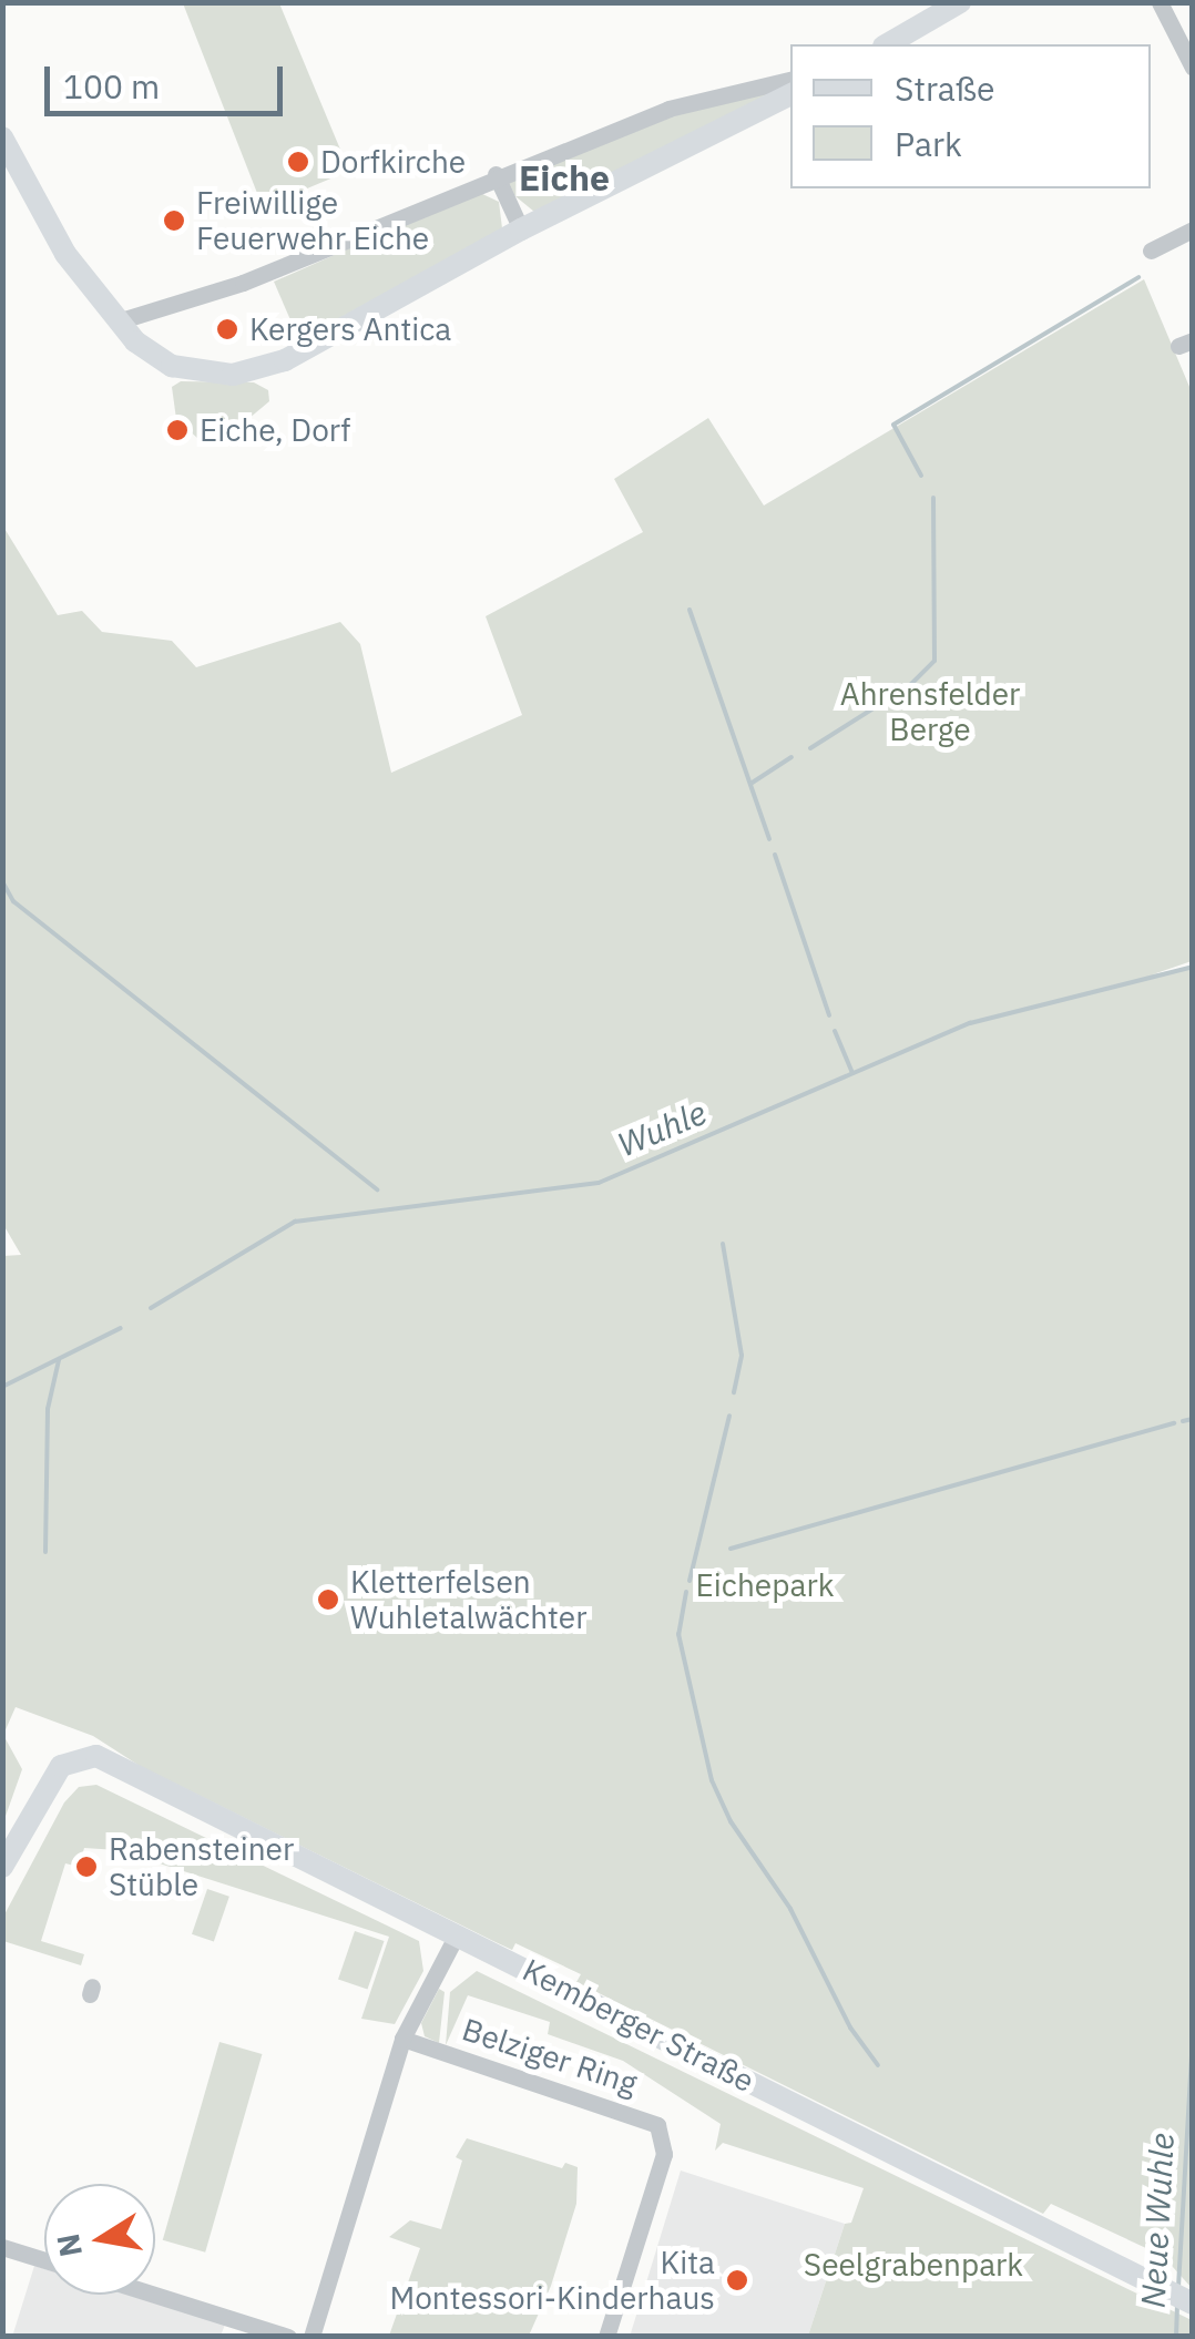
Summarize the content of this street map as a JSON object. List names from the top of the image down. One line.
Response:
{"streets":{"main road":["Kemberger Straße"],"street":["Belziger Ring"]},"crossings":[["Kemberger Straße","Belziger Ring"]],"districts":["Eiche"],"water":["Wuhle","Neue Wuhle"],"parks":["Ahrensfelder Berge","Eichepark","Seelgrabenpark"],"places":["Dorfkirche","Freiwillige Feuerwehr Eiche","Kergers Antica","Eiche, Dorf","Kletterfelsen Wuhletalwächter","Rabensteiner Stüble","Kita Montessori-Kinderhaus"],"legend":["Straße","Park"],"scale_bar":"100 m","north":"left"}
